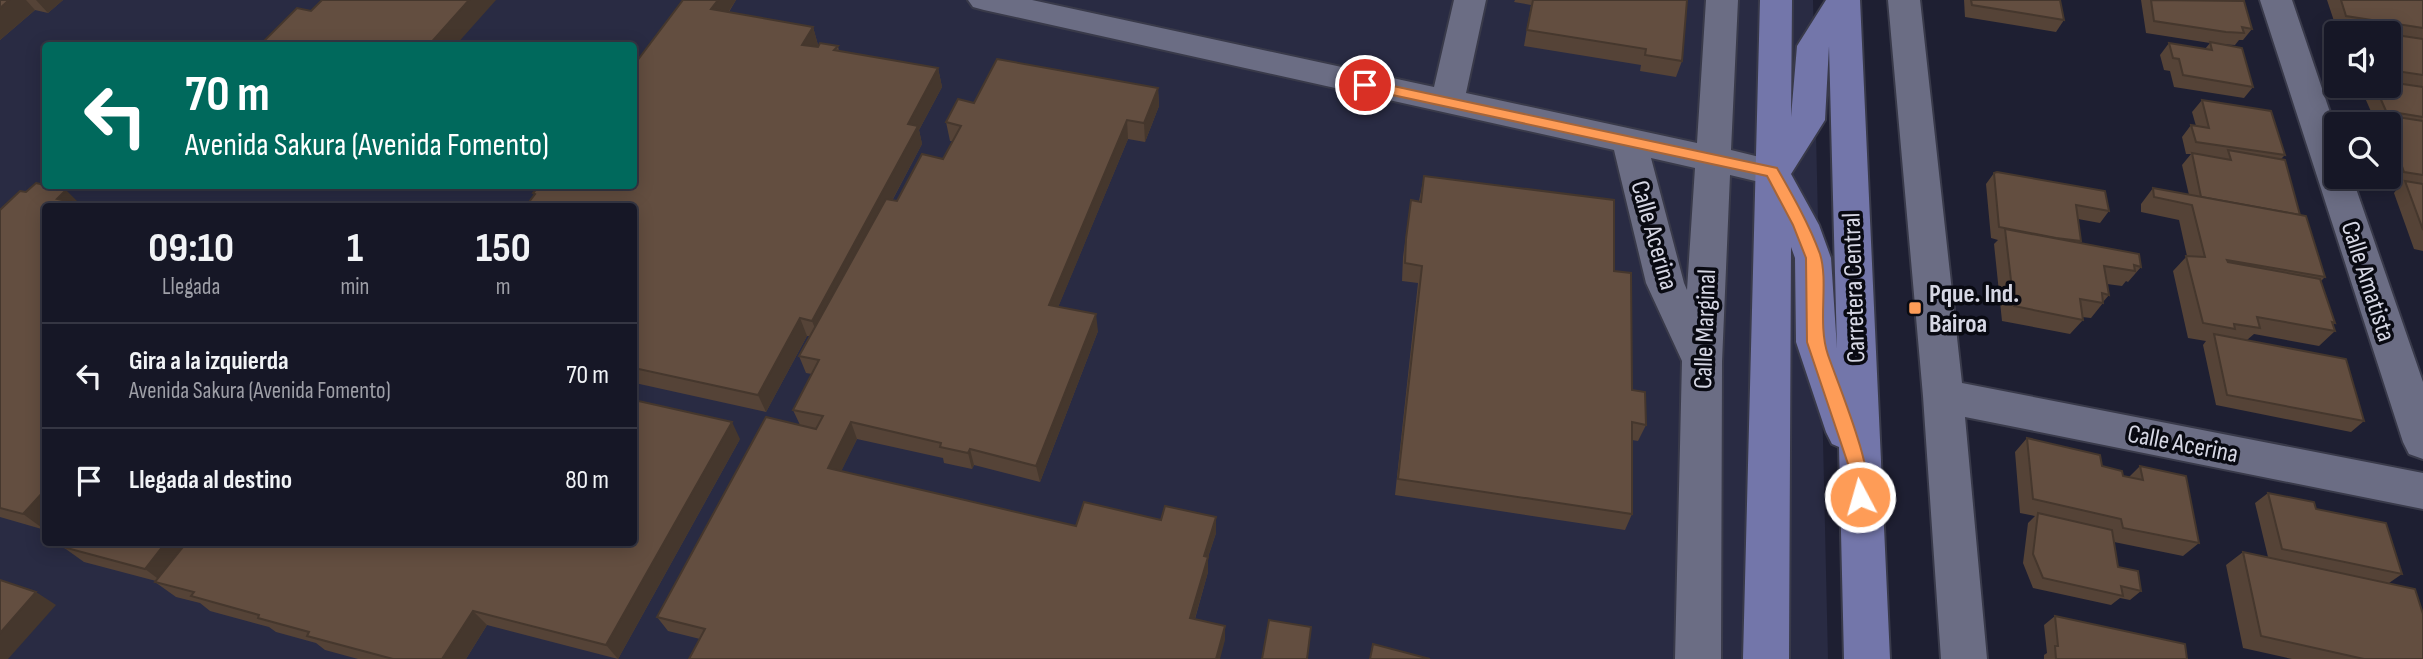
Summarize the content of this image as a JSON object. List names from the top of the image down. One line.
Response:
{"streets":{"main road":["Carretera Central"],"street":["Calle Acerina","Calle Amatista","Calle Marginal"]},"crossings":[["Calle Acerina","Calle Marginal"]],"places":{"transit":["Pque. Ind. Bairoa"]},"page":{"turn":["70 m","Avenida Sakura (Avenida Fomento)"],"eta":["09:10","Llegada","1","min","150","m"],"list":[{"name":"Gira a la izquierda","note":"Avenida Sakura (Avenida Fomento)","value":"70 m"},{"name":"Llegada al destino","value":"80 m"}]}}
